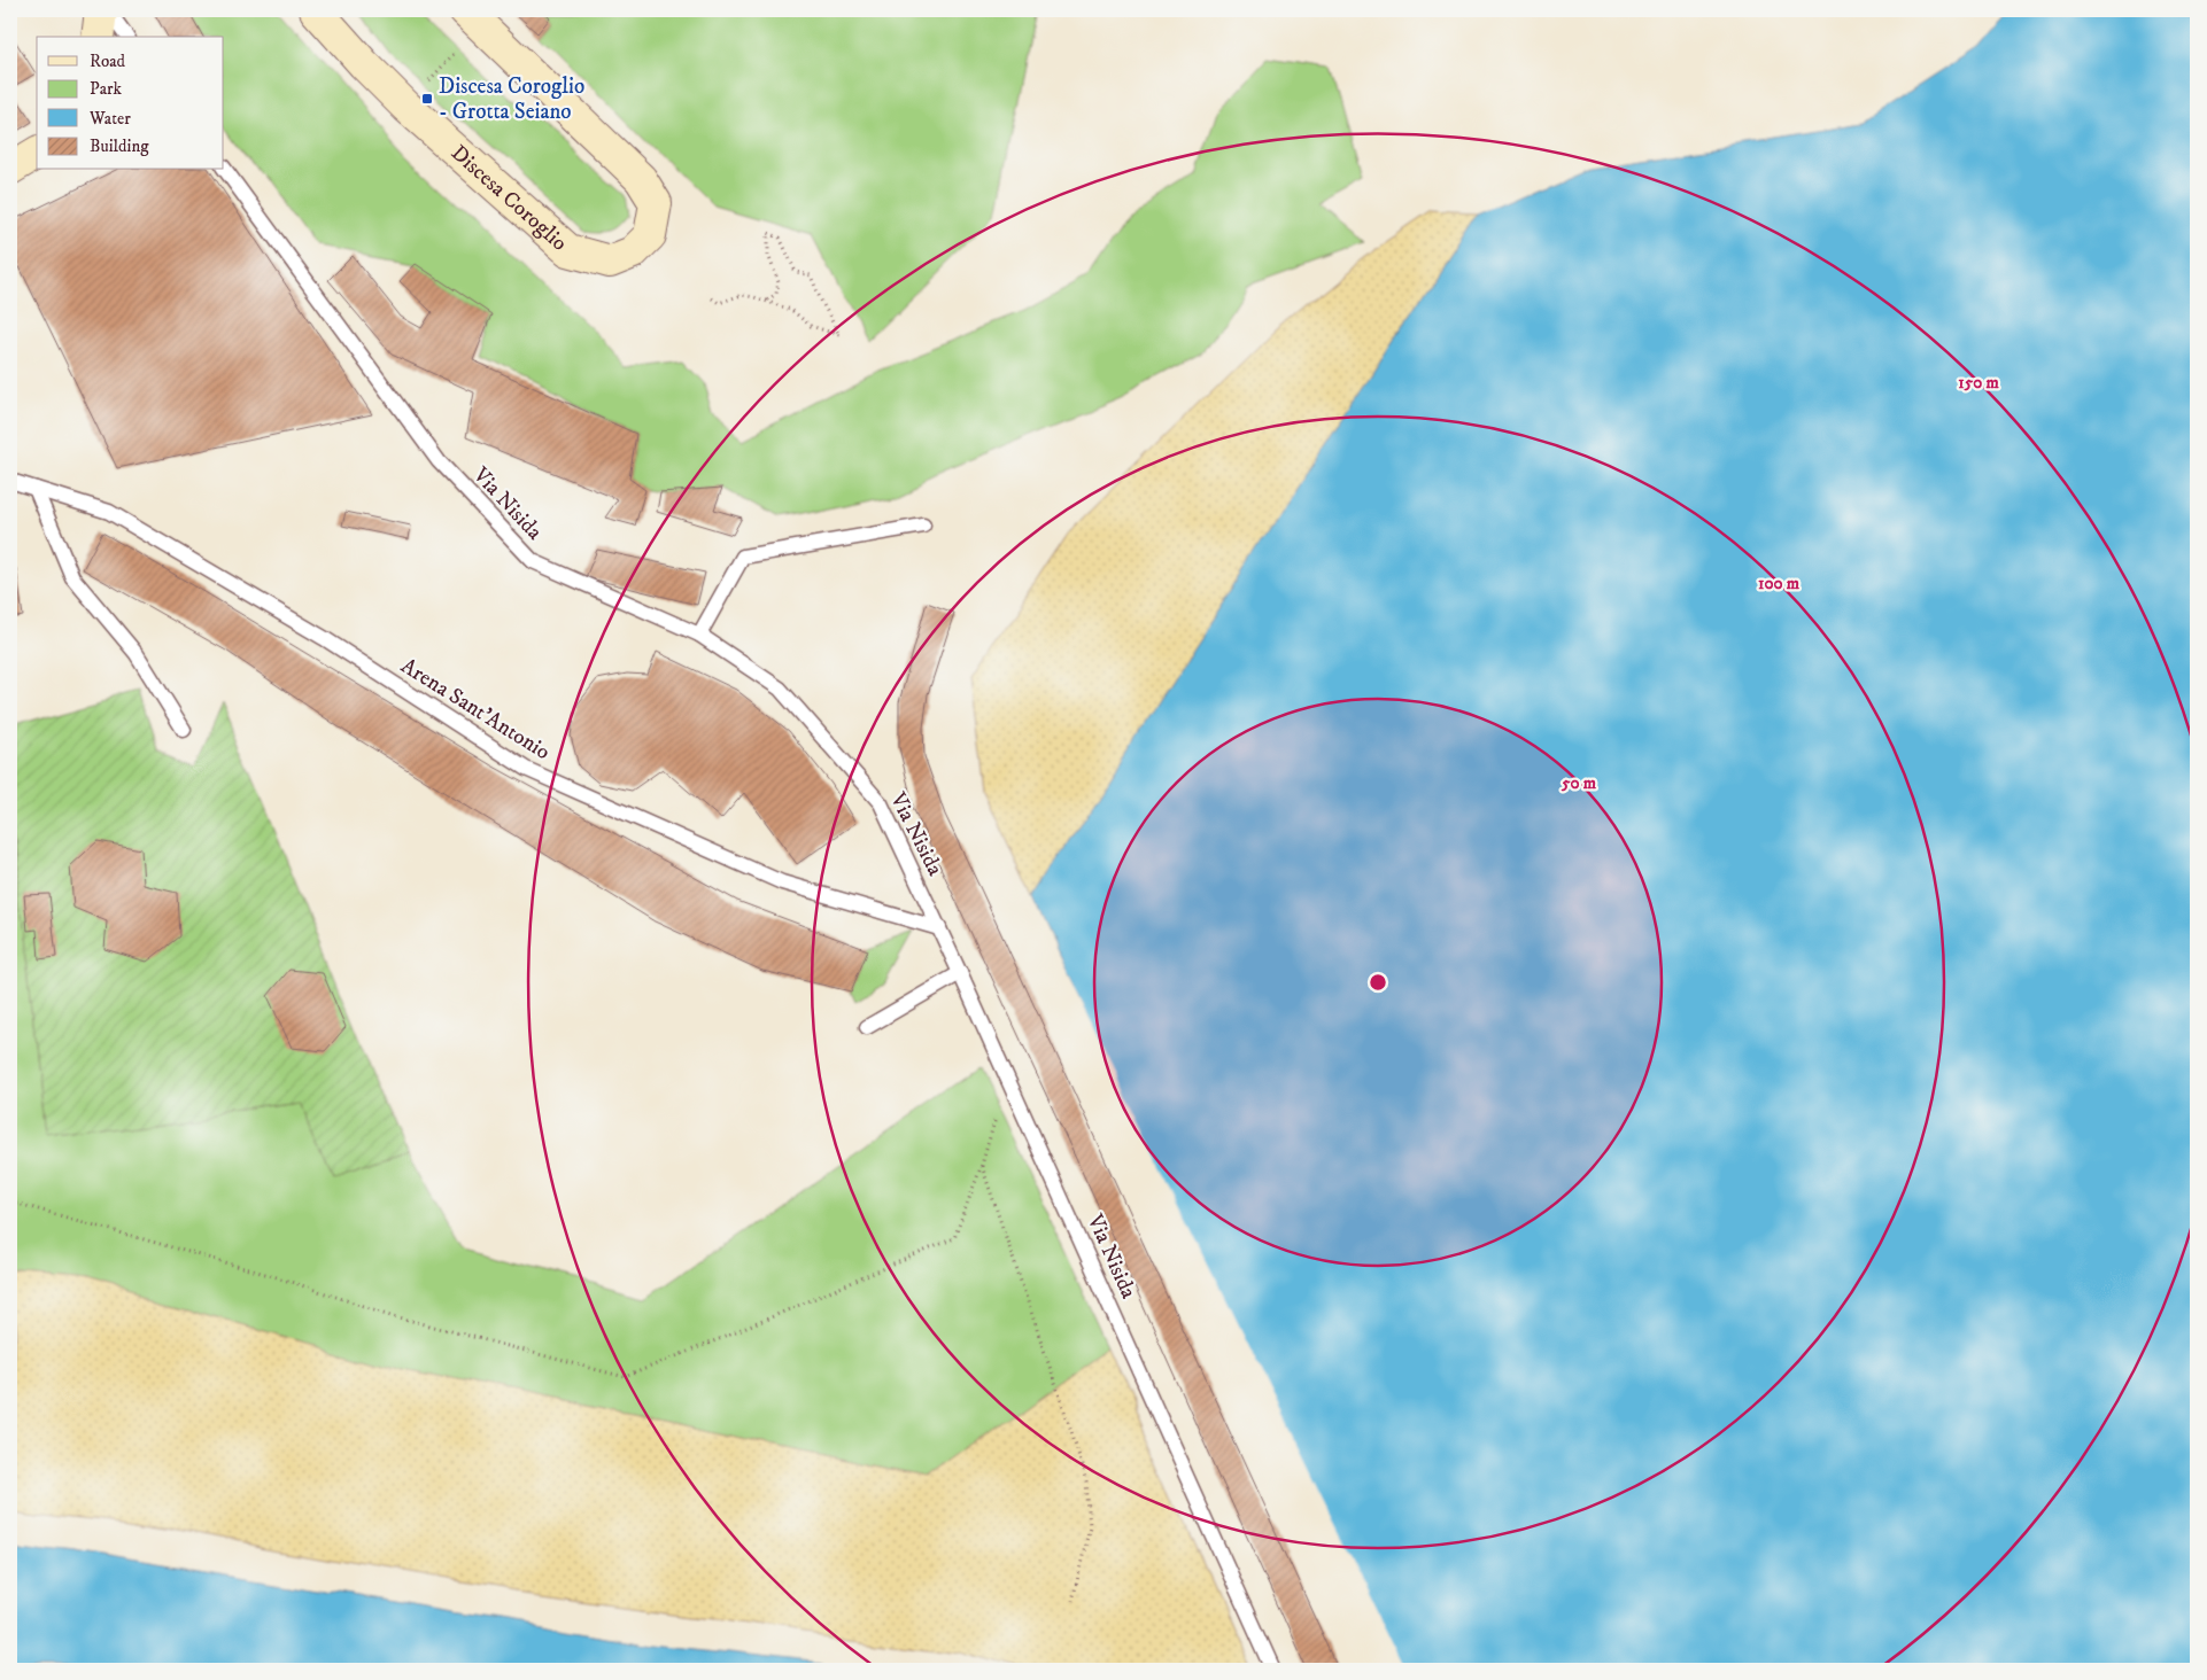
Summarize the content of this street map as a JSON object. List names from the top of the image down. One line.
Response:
{"streets":{"street":["Discesa Coroglio"],"lane":["Via Nisida","Arena Sant'Antonio"]},"crossings":[["Via Nisida","Arena Sant'Antonio"]],"places":{"transit":["Discesa Coroglio - Grotta Seiano"]},"legend":["Road","Park","Water","Building"],"rings":["150 m","100 m","50 m"]}
